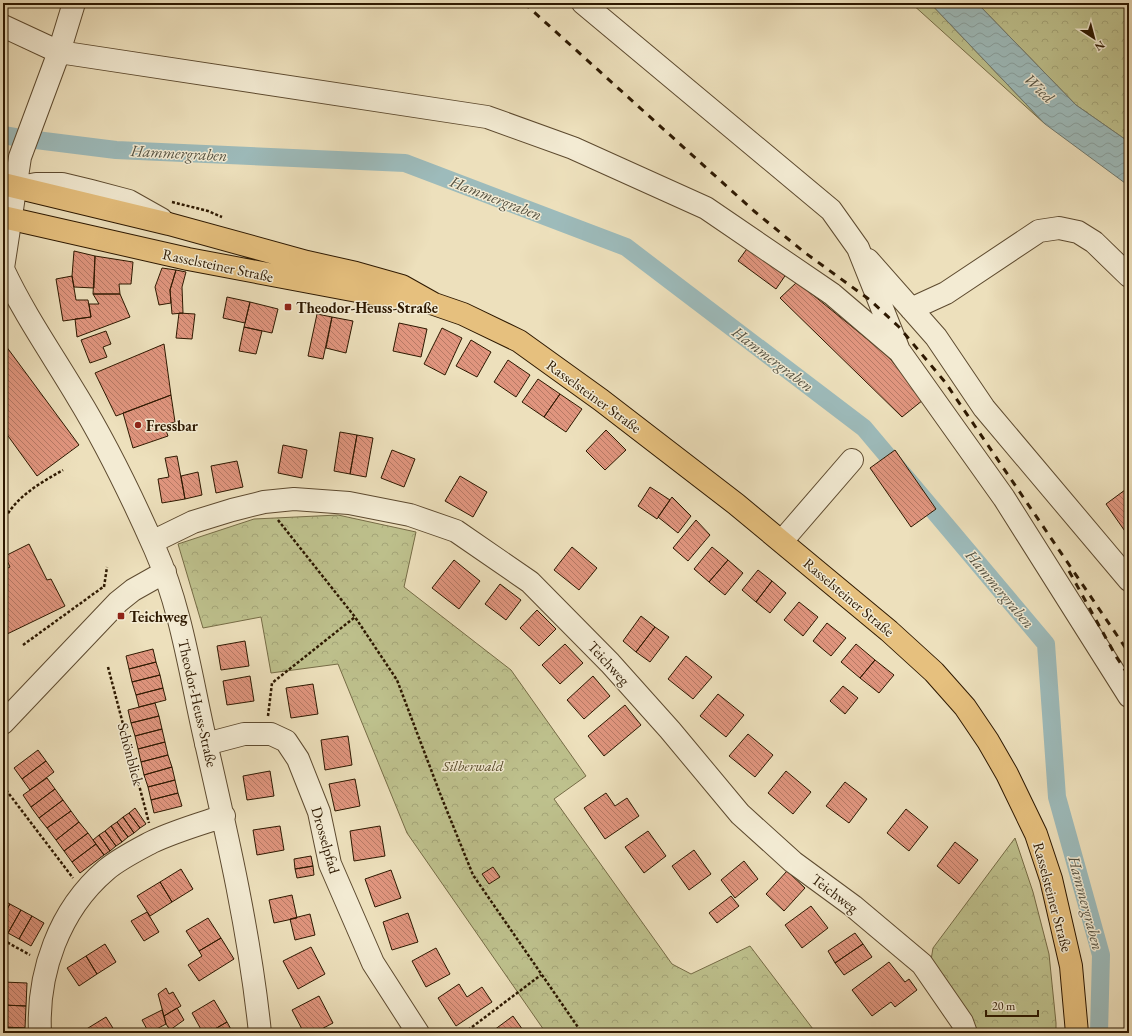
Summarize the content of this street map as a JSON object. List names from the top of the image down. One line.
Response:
{"streets":{"main road":["Rasselsteiner Straße"],"street":["Teichweg","Theodor-Heuss-Straße","Drosselpfad"],"path":["Schönblick"]},"crossings":[["Rasselsteiner Straße","Theodor-Heuss-Straße"],["Teichweg","Theodor-Heuss-Straße"],["Theodor-Heuss-Straße","Drosselpfad"]],"water":["Wied","Hammergraben"],"parks":["Silberwald"],"places":{"transit":["Theodor-Heuss-Straße","Teichweg"],"other":["Fressbar"]},"scale_bar":"20 m","north":"bottom right"}
